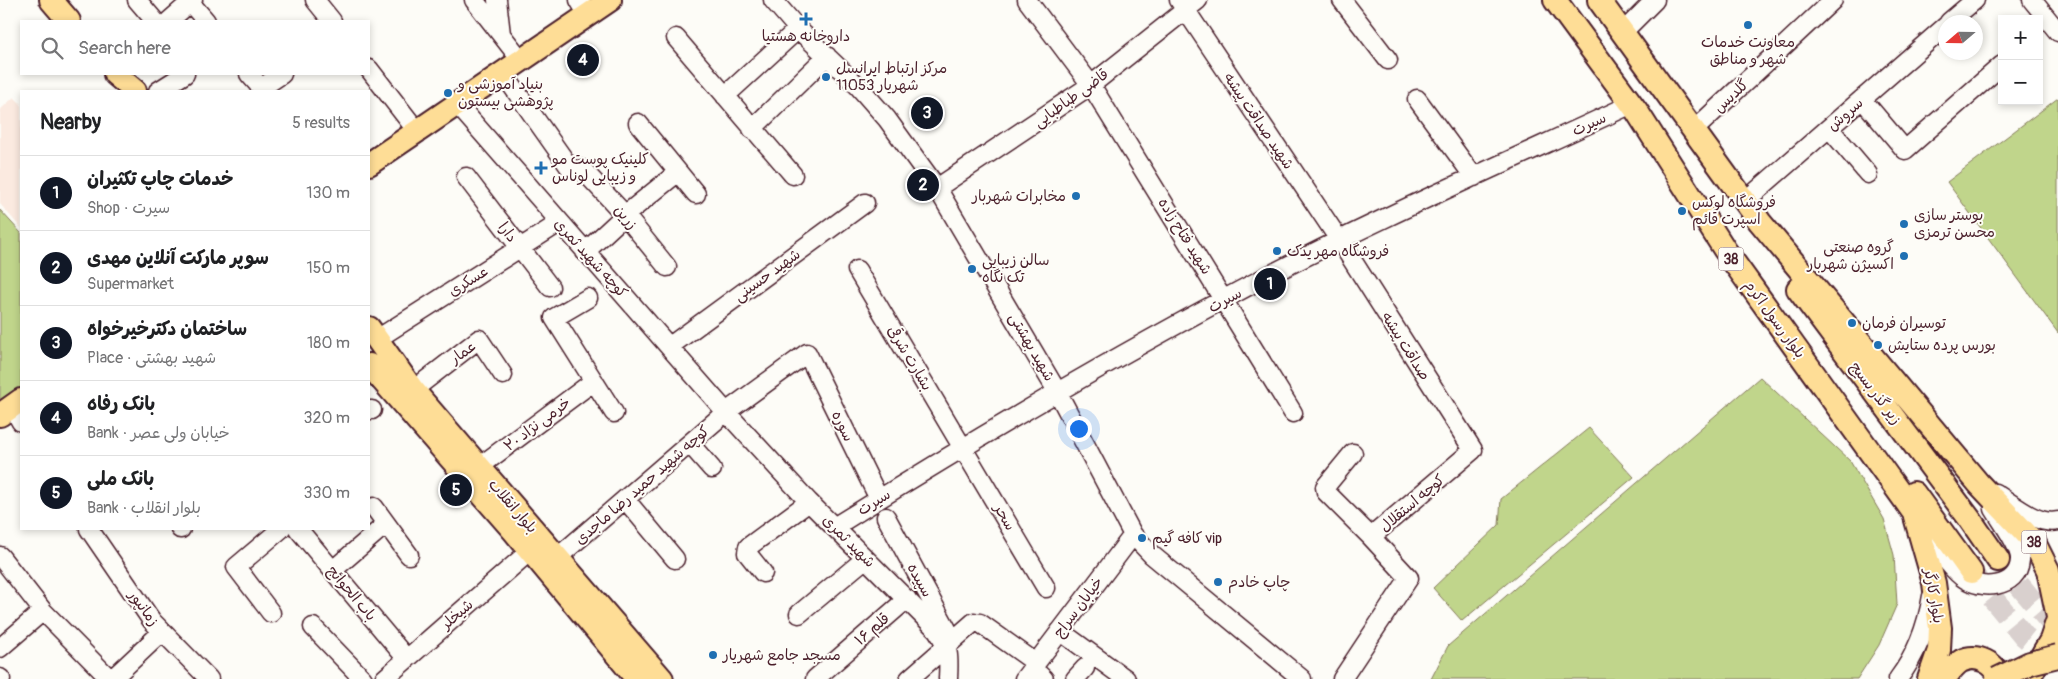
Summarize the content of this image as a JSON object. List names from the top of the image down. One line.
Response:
{"streets":{"main road":["38","بلوار رسول اکرم","زیر گذر بسیج","بلوار انقلاب","بلوار کارگر"],"street":["گلدیس","قاضی طباطبایی","سروش","شهید صداقت پیشه","سیرت","زرین","دارا","شهید فتاح زاده","کوچه شهید ثمری","شهید حسینی","عسکری","صداقت پیشه","شهید بهشتی","عمار","بشارت شرقی","خرمی نژاد ۲۰","سوره","کوچه شهید حمید رضا ماجدی","کوچه استقلال","سحر","شهید ثمری","سپیده","باب الحوائج","خیابان سراج","زمانپور","شیخلر","قلم ۱۶"]},"crossings":[["گلدیس","38"],["قاضی طباطبایی","شهید صداقت پیشه"],["قاضی طباطبایی","شهید فتاح زاده"],["قاضی طباطبایی","شهید بهشتی"],["سروش","38"],["شهید صداقت پیشه","سیرت"],["شهید صداقت پیشه","صداقت پیشه"],["سیرت","شهید فتاح زاده"],["سیرت","بلوار رسول اکرم"],["سیرت","صداقت پیشه"],["سیرت","شهید بهشتی"],["سیرت","بشارت شرقی"],["سیرت","سوره"],["سیرت","سحر"],["سیرت","شهید ثمری"],["دارا","عسکری"],["کوچه شهید ثمری","شهید حسینی"],["کوچه شهید ثمری","عسکری"],["کوچه شهید ثمری","کوچه شهید حمید رضا ماجدی"],["کوچه شهید ثمری","شهید ثمری"],["38","زیر گذر بسیج"],["عسکری","بلوار انقلاب"],["بلوار رسول اکرم","زیر گذر بسیج"],["بلوار رسول اکرم","بلوار کارگر"],["صداقت پیشه","کوچه استقلال"],["شهید بهشتی","خیابان سراج"],["عمار","بلوار انقلاب"],["بشارت شرقی","سحر"],["خرمی نژاد ۲۰","بلوار انقلاب"],["سوره","کوچه شهید حمید رضا ماجدی"],["کوچه شهید حمید رضا ماجدی","بلوار انقلاب"],["کوچه شهید حمید رضا ماجدی","شهید ثمری"],["بلوار انقلاب","شیخلر"],["شهید ثمری","سپیده"],["شهید ثمری","قلم ۱۶"],["باب الحوائج","شیخلر"]],"places":{"health":["داروخانه هستیا","کلینیک پوست مو و زیبایی لوناس"],"other":["معاونت خدمات شهر و مناطق","مرکز ارتباط ایرانسل 11053 شهریار","بنیاد آموزشی و پژوهشی بیستون","مخابرات شهربار","فروشگاه لوکس اسپرت قائم","بوستر سازی محسن ترمزی","فروشگاه مهر یدک","گروه صنعتی اکسیژن شهربار","سالن زیبایی تک نگاه","توسیران فرمان","بورس پرده ستایش","کافه گیم vip","چاپ خادم","مسجد جامع شهریار"]},"north":"left","page":{"map_buttons":["+","−"],"search":"Search here","pins":["4","3","2","1","5"],"heading":["Nearby","5 results"],"list":[{"mark":"1","name":"خدمات چاپ تکثیران","note":"Shop · سیرت","value":"130 m"},{"mark":"2","name":"سوپر مارکت آنلاین مهدی","note":"Supermarket","value":"150 m"},{"mark":"3","name":"ساختمان دکترخیرخواه","note":"Place · شهید بهشتی","value":"180 m"},{"mark":"4","name":"بانک رفاه","note":"Bank · خیابان ولی عصر","value":"320 m"},{"mark":"5","name":"بانک ملی","note":"Bank · بلوار انقلاب","value":"330 m"}]}}
